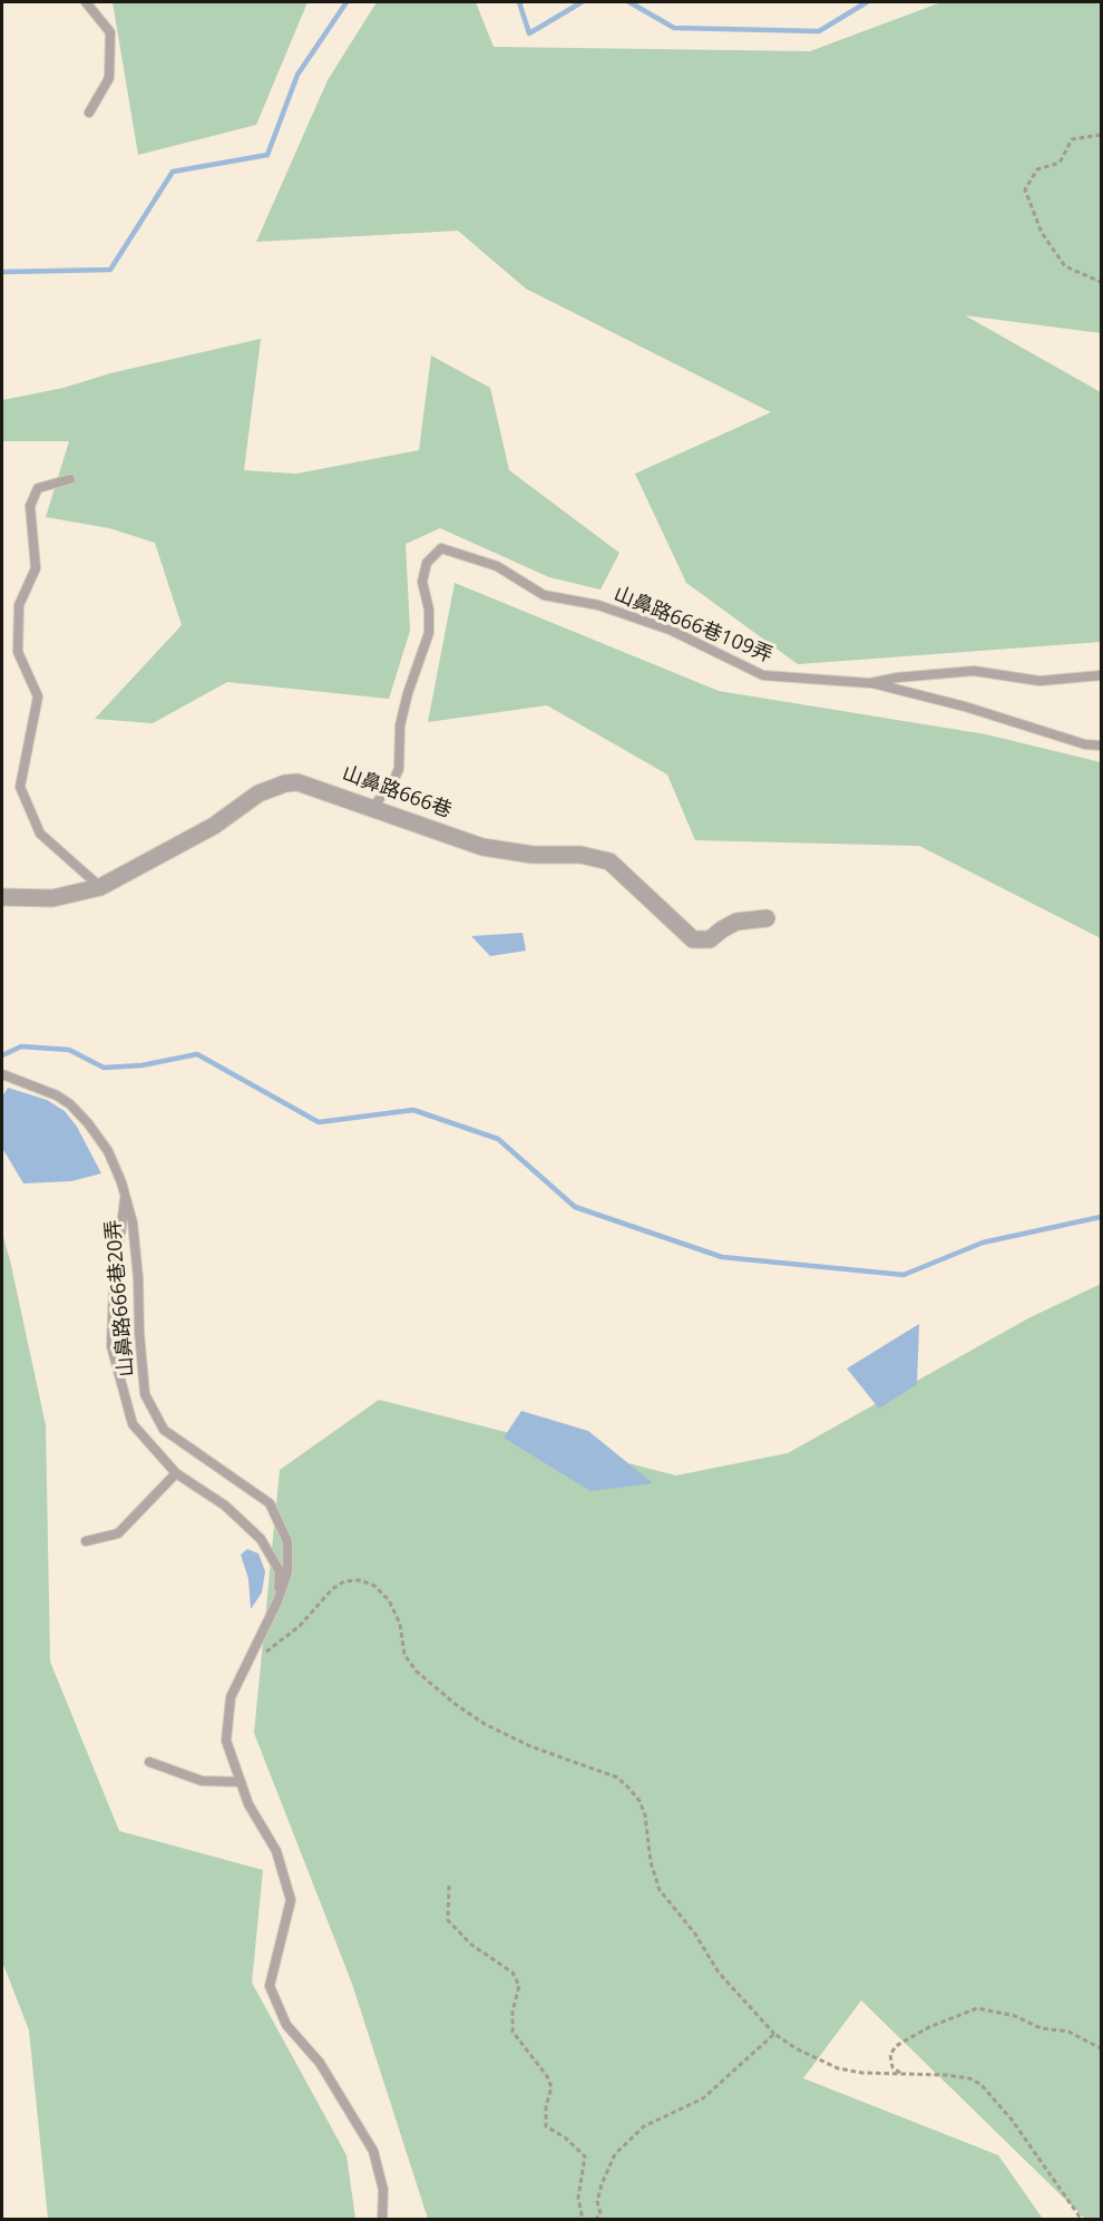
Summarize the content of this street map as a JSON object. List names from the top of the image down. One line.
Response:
{"streets":{"street":["山鼻路666巷"],"lane":["山鼻路666巷109弄","山鼻路666巷20弄"]},"crossings":[["山鼻路666巷109弄","山鼻路666巷"]]}
